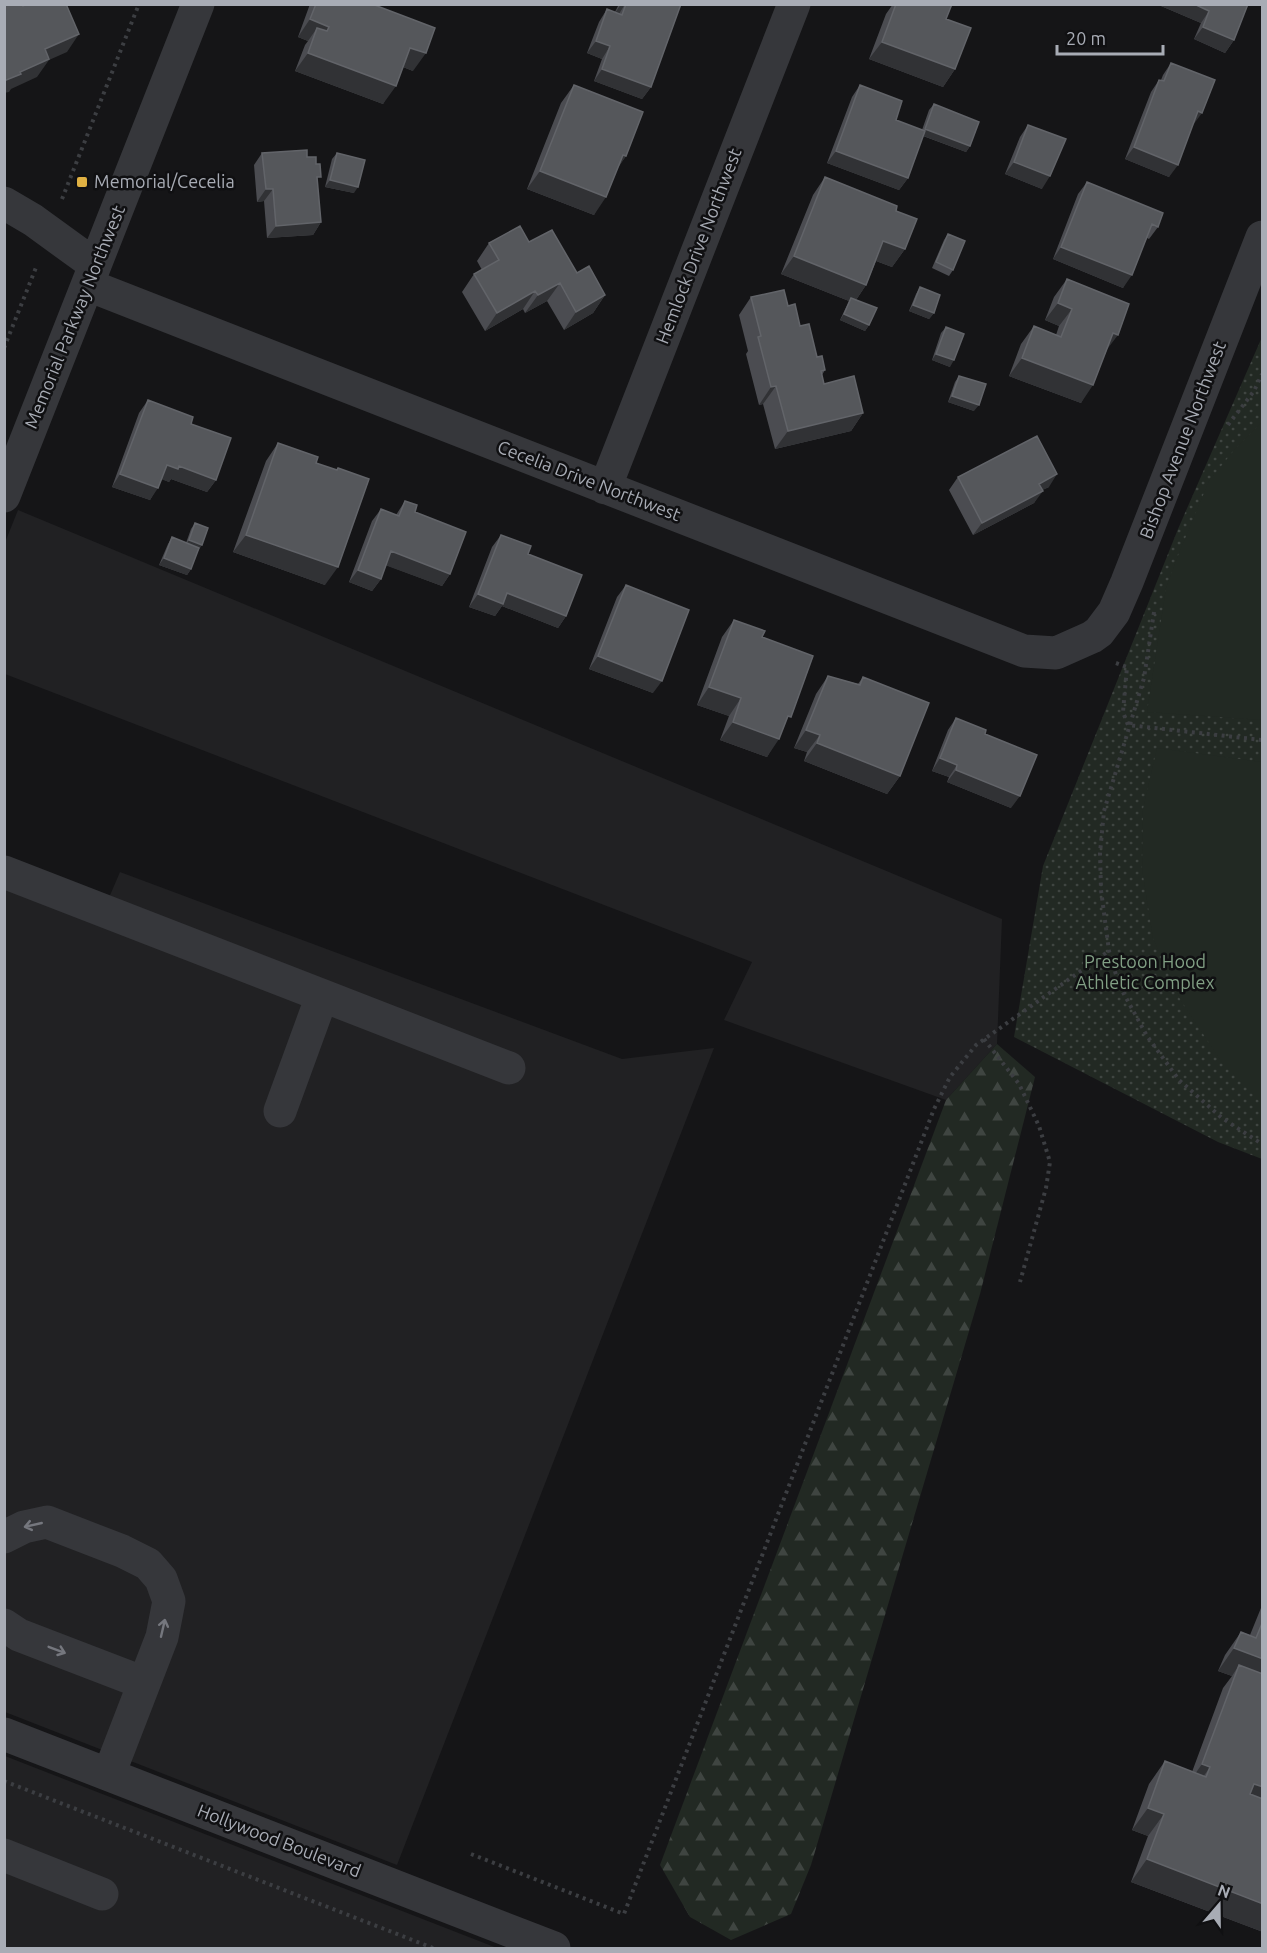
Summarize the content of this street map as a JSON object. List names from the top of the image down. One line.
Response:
{"streets":{"street":["Hemlock Drive Northwest","Memorial Parkway Northwest","Bishop Avenue Northwest","Cecelia Drive Northwest","Hollywood Boulevard"]},"crossings":[["Hemlock Drive Northwest","Cecelia Drive Northwest"],["Memorial Parkway Northwest","Cecelia Drive Northwest"],["Bishop Avenue Northwest","Cecelia Drive Northwest"]],"parks":["Prestoon Hood Athletic Complex"],"places":{"transit":["Memorial/Cecelia"]},"scale_bar":"20 m","north":"top"}
